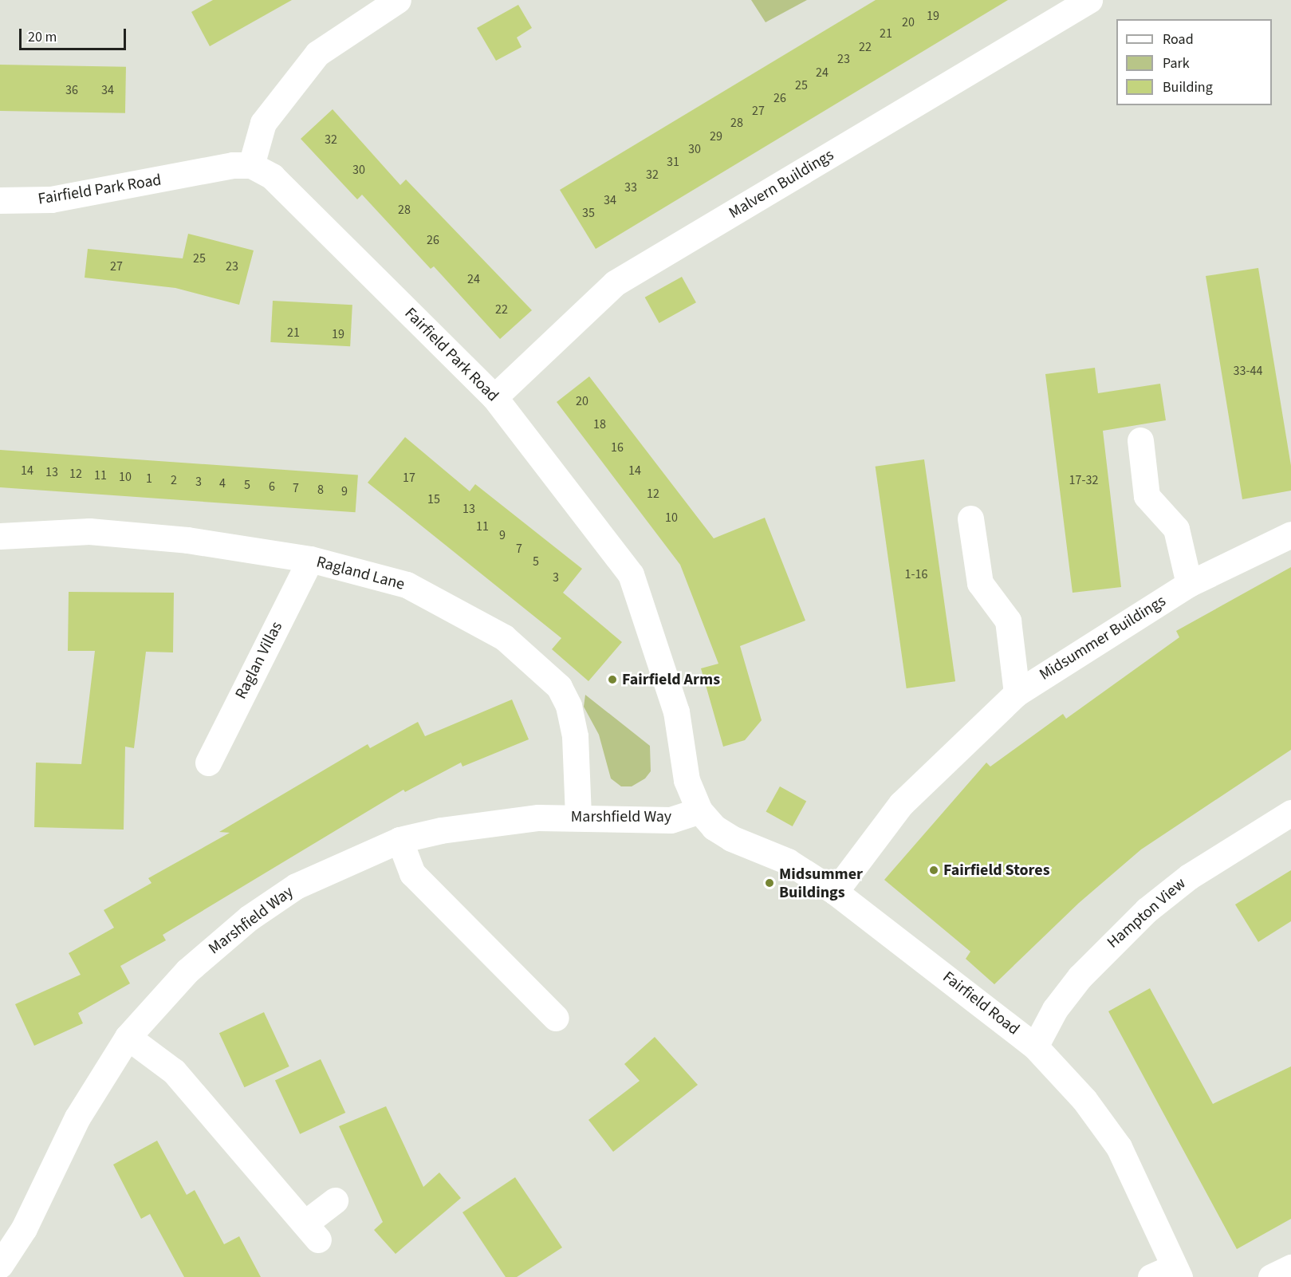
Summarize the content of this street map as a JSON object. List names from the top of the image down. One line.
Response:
{"streets":{"street":["Malvern Buildings","Fairfield Park Road","Ragland Lane","Midsummer Buildings","Raglan Villas","Marshfield Way","Hampton View","Fairfield Road"]},"crossings":[["Malvern Buildings","Fairfield Park Road"],["Fairfield Park Road","Marshfield Way"],["Fairfield Park Road","Fairfield Road"],["Ragland Lane","Raglan Villas"],["Ragland Lane","Marshfield Way"],["Midsummer Buildings","Fairfield Road"],["Marshfield Way","Fairfield Road"],["Hampton View","Fairfield Road"]],"places":["Fairfield Arms","Fairfield Stores","Midsummer Buildings"],"house_numbers":["19","20","21","22","23","24","25","36","34","26","27","28","29","32","30","31","30","32","33","34","28","35","26","25","27","23","24","22","21","19","33-44","20","18","16","14","14","13","12","11","10","17","1","2","17-32","3","4","5","6","7","8","9","12","15","13","10","11","9","7","5","1-16","3"],"legend":["Road","Park","Building"],"scale_bar":"20 m"}
